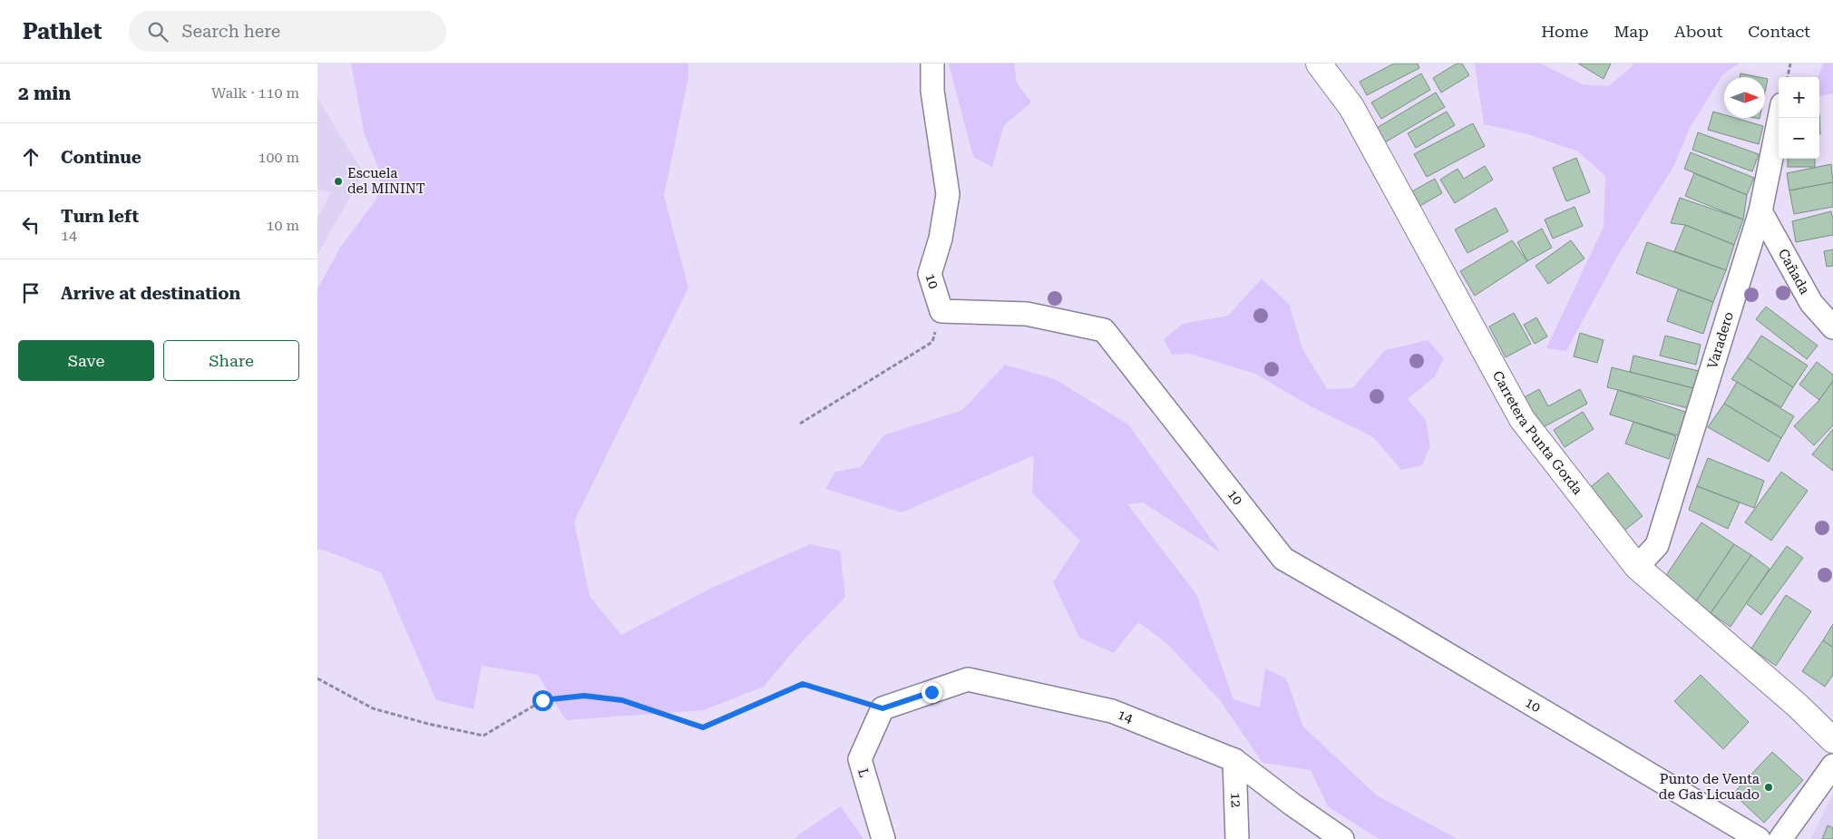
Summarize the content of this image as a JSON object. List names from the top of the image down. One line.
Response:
{"streets":{"main road":["Carretera Punta Gorda"],"street":["Cañada","10","Varadero","14","L","12"]},"crossings":[["Cañada","Varadero"],["Varadero","Carretera Punta Gorda"],["14","L"],["14","12"]],"places":["Escuela del MININT","Punto de Venta de Gas Licuado"],"north":"right","page":{"header":"Pathlet","search":"Search here","nav":["Home","Map","About","Contact"],"heading":["2 min","Walk · 110 m"],"map_buttons":["+","−"],"list":[["Continue","100 m"],["Turn left","14","10 m"],"Arrive at destination"],"buttons":["Save","Share"]}}
